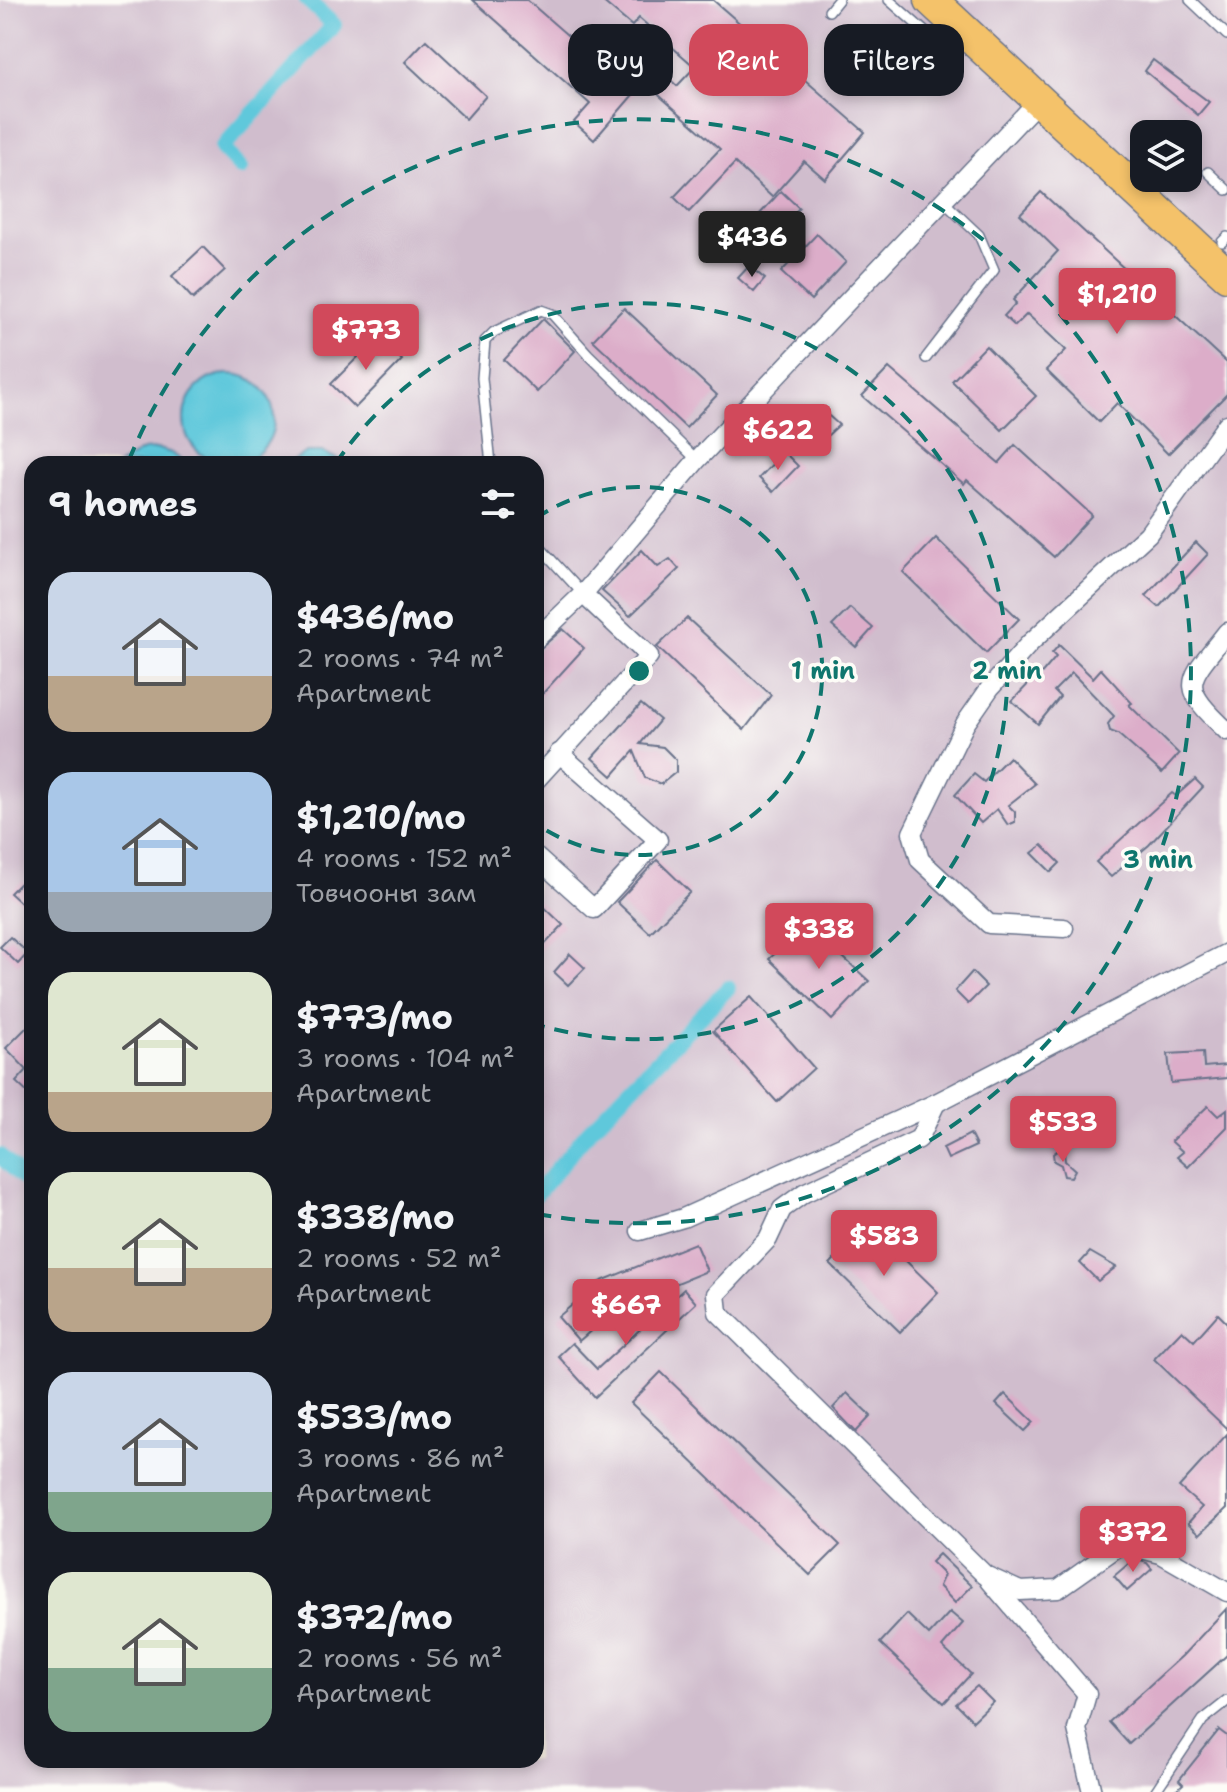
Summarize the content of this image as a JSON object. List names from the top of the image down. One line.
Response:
{"page":{"chip":["Buy","Rent","Filters"],"price":["$436","$1,210","$773","$622","$338","$533","$583","$667","$372"],"heading":"9 homes","list":[{"name":"$436/mo","note":"2 rooms · 74 m² · Apartment"},{"name":"$1,210/mo","note":"4 rooms · 152 m² · Товчооны зам"},{"name":"$773/mo","note":"3 rooms · 104 m² · Apartment"},{"name":"$338/mo","note":"2 rooms · 52 m² · Apartment"},{"name":"$533/mo","note":"3 rooms · 86 m² · Apartment"},{"name":"$372/mo","note":"2 rooms · 56 m² · Apartment"}]},"rings":["1 min","2 min","3 min"]}
